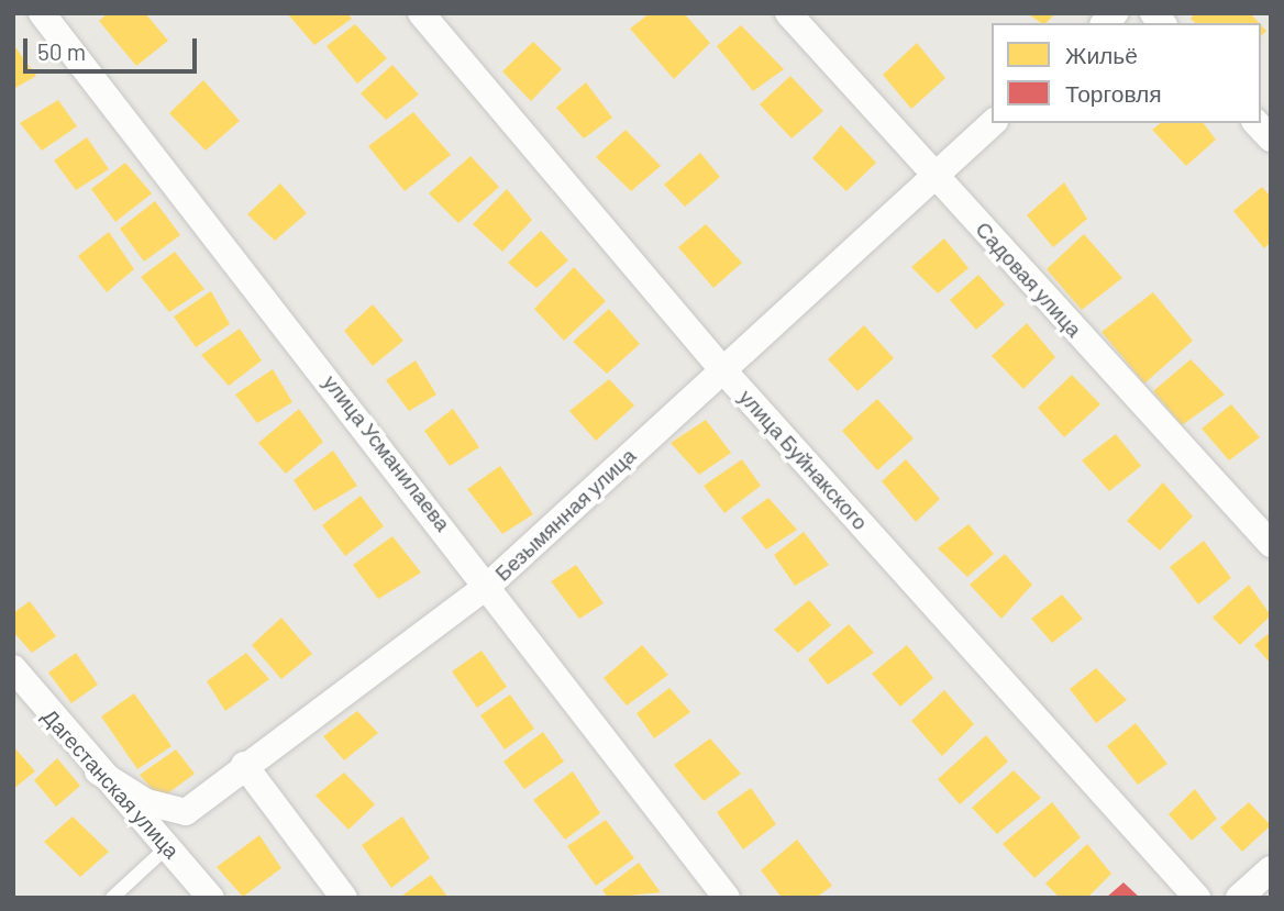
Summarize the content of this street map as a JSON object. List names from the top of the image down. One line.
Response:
{"streets":{"street":["Садовая улица","улица Усманилаева","улица Буйнакского","Безымянная улица","Дагестанская улица"]},"crossings":[["Садовая улица","Безымянная улица"],["улица Усманилаева","Безымянная улица"],["улица Буйнакского","Безымянная улица"],["Безымянная улица","Дагестанская улица"]],"legend":["Жильё","Торговля"],"scale_bar":"50 m"}
